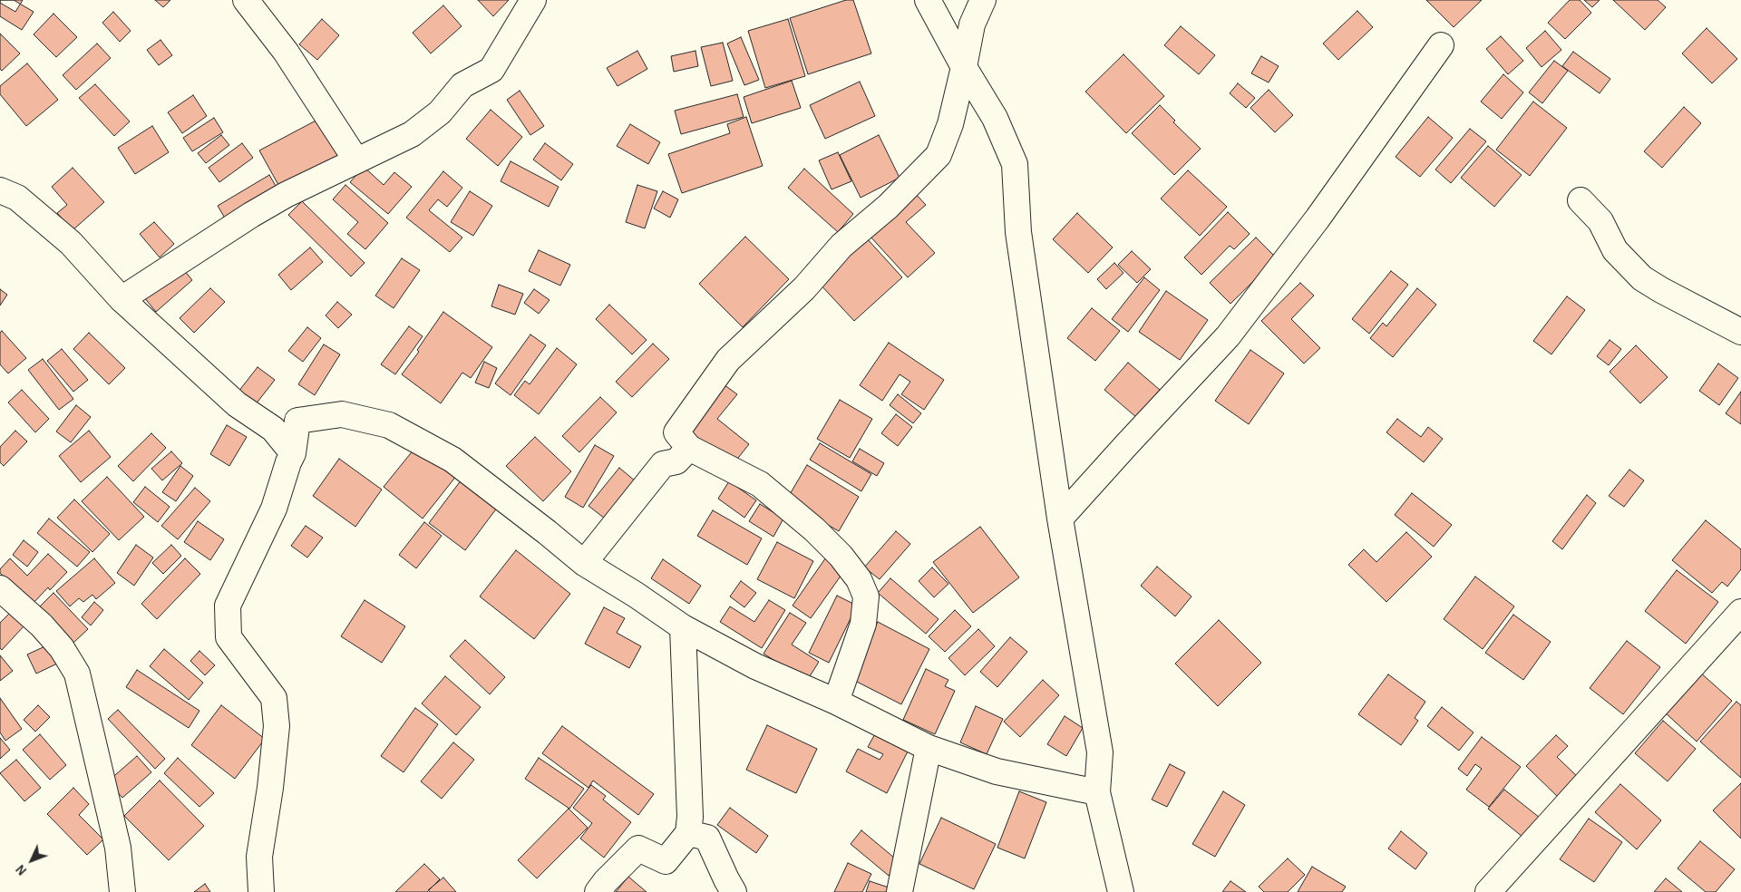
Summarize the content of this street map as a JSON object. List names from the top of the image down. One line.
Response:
{"north":"bottom left"}
